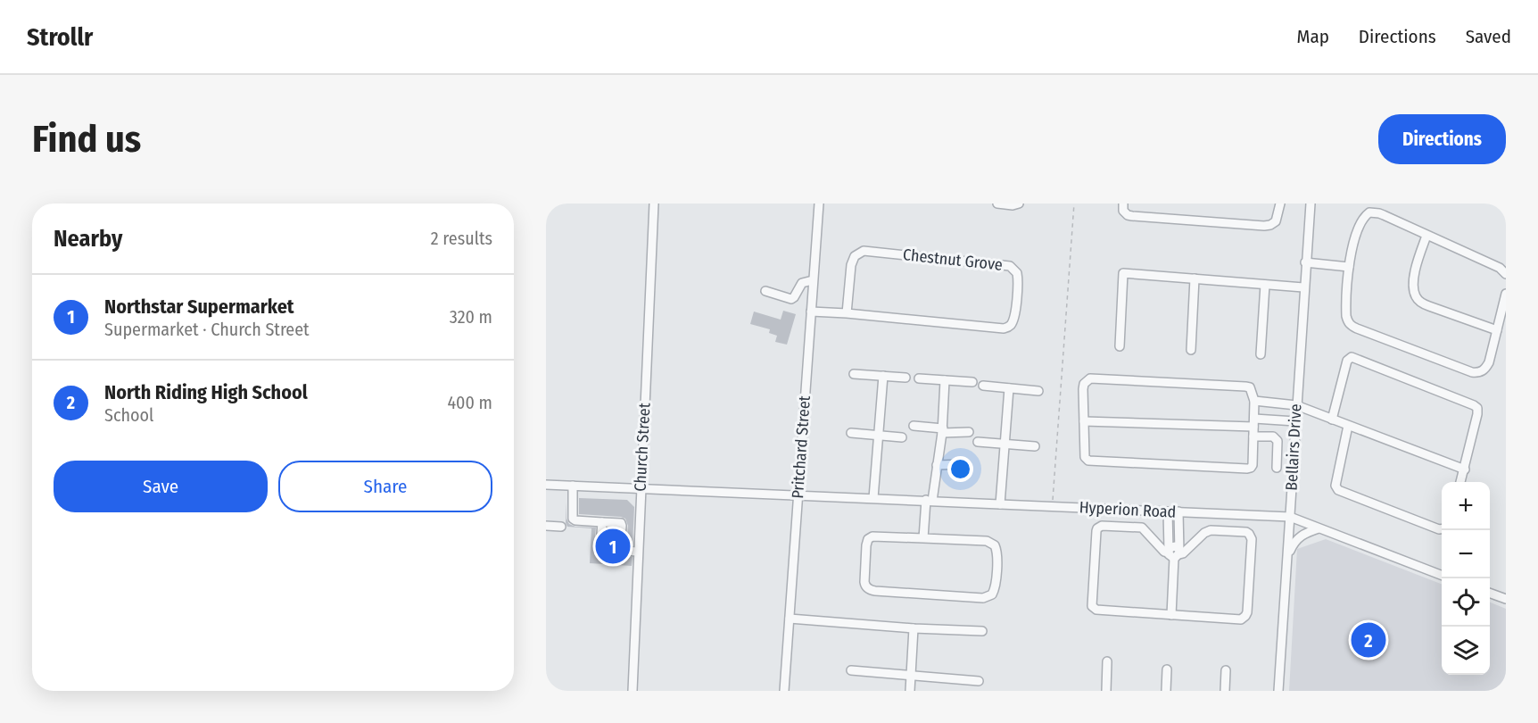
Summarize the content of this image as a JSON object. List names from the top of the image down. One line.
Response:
{"streets":{"street":["Chestnut Grove","Church Street","Pritchard Street","Bellairs Drive","Hyperion Road"]},"crossings":[["Chestnut Grove","Pritchard Street"],["Church Street","Hyperion Road"],["Pritchard Street","Hyperion Road"],["Bellairs Drive","Hyperion Road"]],"page":{"header":"Strollr","nav":["Map","Directions","Saved"],"buttons":["Directions",["Save","Share"]],"title":"Find us","heading":["Nearby","2 results"],"list":[{"mark":"1","name":"Northstar Supermarket","note":"Supermarket · Church Street","value":"320 m"},{"mark":"2","name":"North Riding High School","note":"School","value":"400 m"}],"map_buttons":["+","−"],"pins":["1","2"]}}
